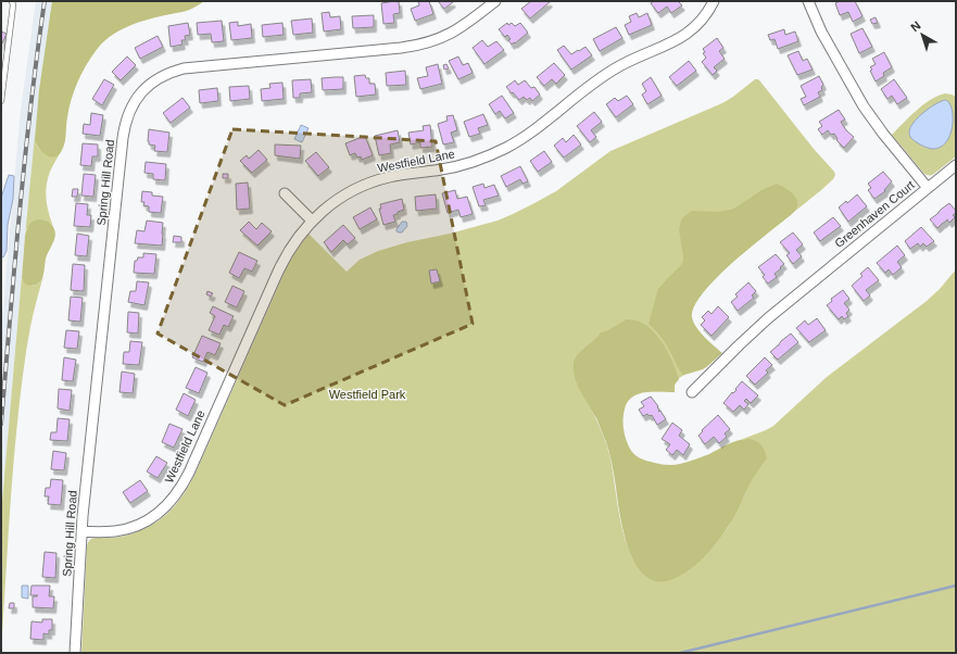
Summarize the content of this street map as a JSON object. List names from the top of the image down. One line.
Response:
{"streets":{"street":["Westfield Lane","Spring Hill Road","Greenhaven Court"]},"crossings":[["Westfield Lane","Spring Hill Road"]],"parks":["Westfield Park"],"north":"top left"}
